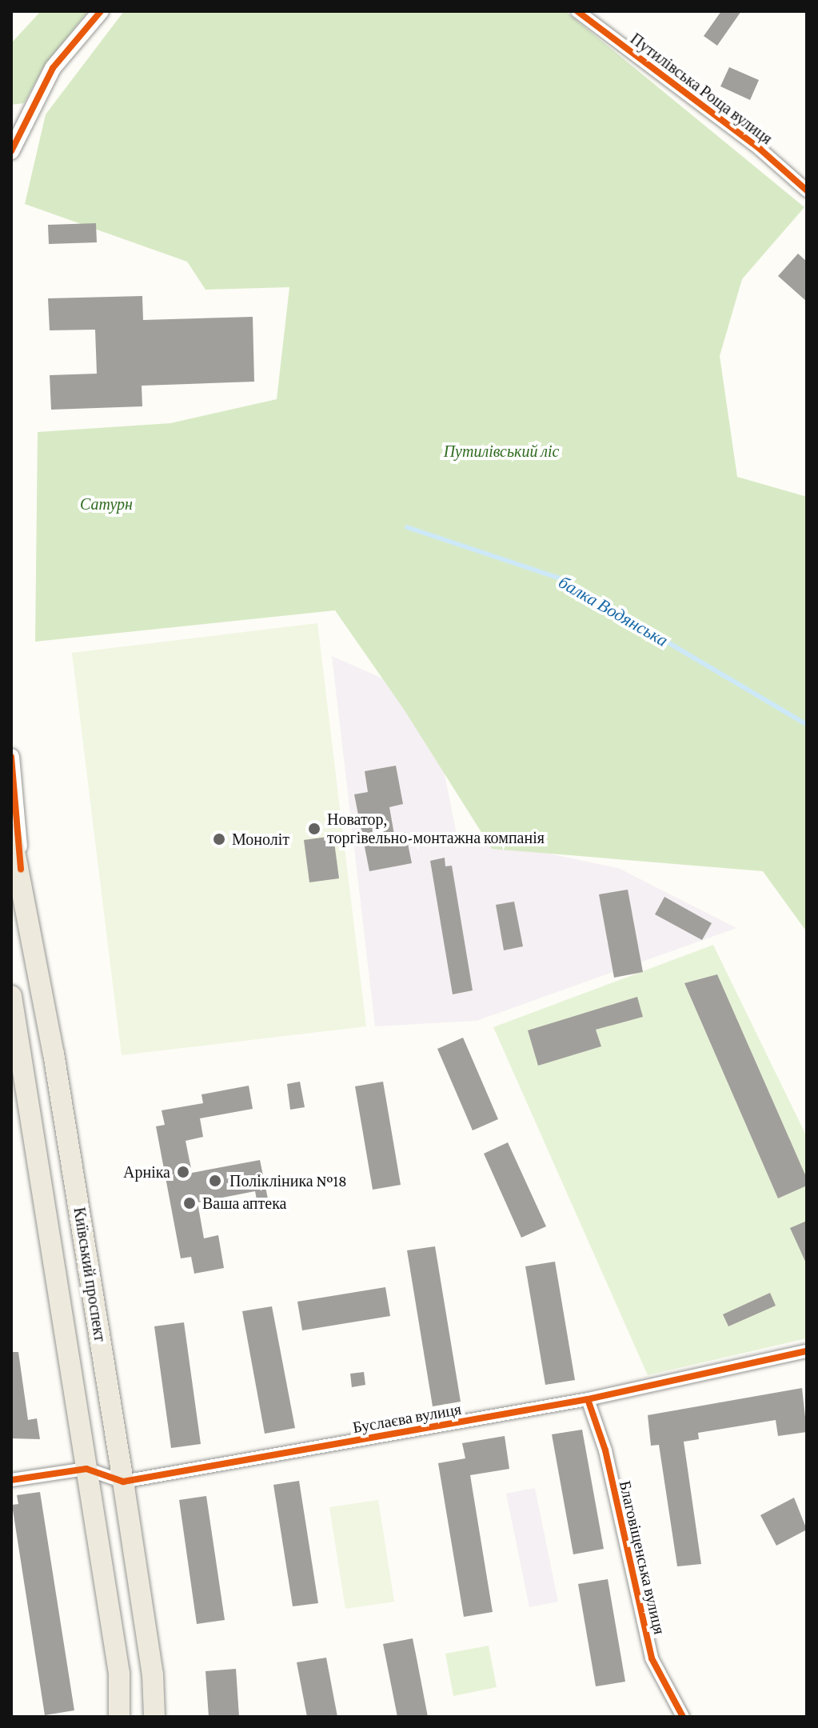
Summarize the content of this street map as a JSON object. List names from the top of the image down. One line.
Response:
{"streets":{"main road":["Київський проспект"],"street":["Путилівська Роща вулиця","Буслаєва вулиця","Благовіщенська вулиця"]},"crossings":[["Київський проспект","Буслаєва вулиця"],["Буслаєва вулиця","Благовіщенська вулиця"]],"water":["балка Водянська"],"parks":["Путилівський ліс","Сатурн"],"places":["Новатор, торгівельно-монтажна компанія","Моноліт","Арніка","Полікліника №18","Ваша аптека"]}
